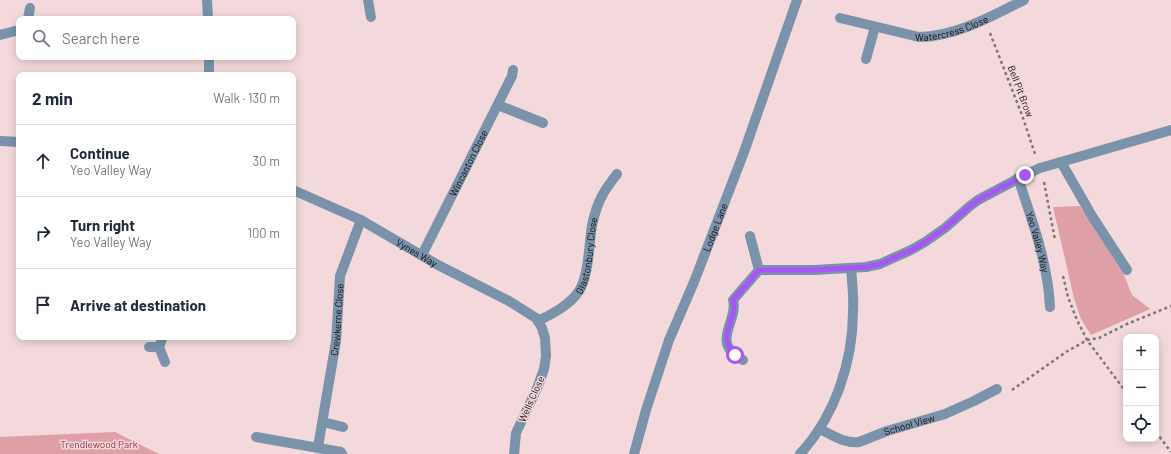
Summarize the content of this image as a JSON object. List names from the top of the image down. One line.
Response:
{"streets":{"street":["Watercress Close","Wincanton Close","Lodge Lane","Yeo Valley Way","Vynes Way","Glastonbury Close","Crewkerne Close","Wells Close","School View"],"path":["Bell Pit Brow"]},"crossings":[["Watercress Close","Bell Pit Brow"],["Wincanton Close","Vynes Way"],["Vynes Way","Glastonbury Close"],["Vynes Way","Crewkerne Close"],["Vynes Way","Wells Close"],["Glastonbury Close","Wells Close"]],"parks":["Trendlewood Park"],"page":{"search":"Search here","heading":["2 min","Walk · 130 m"],"list":[["Continue","Yeo Valley Way","30 m"],["Turn right","Yeo Valley Way","100 m"],"Arrive at destination"],"map_buttons":["+","−"]}}
